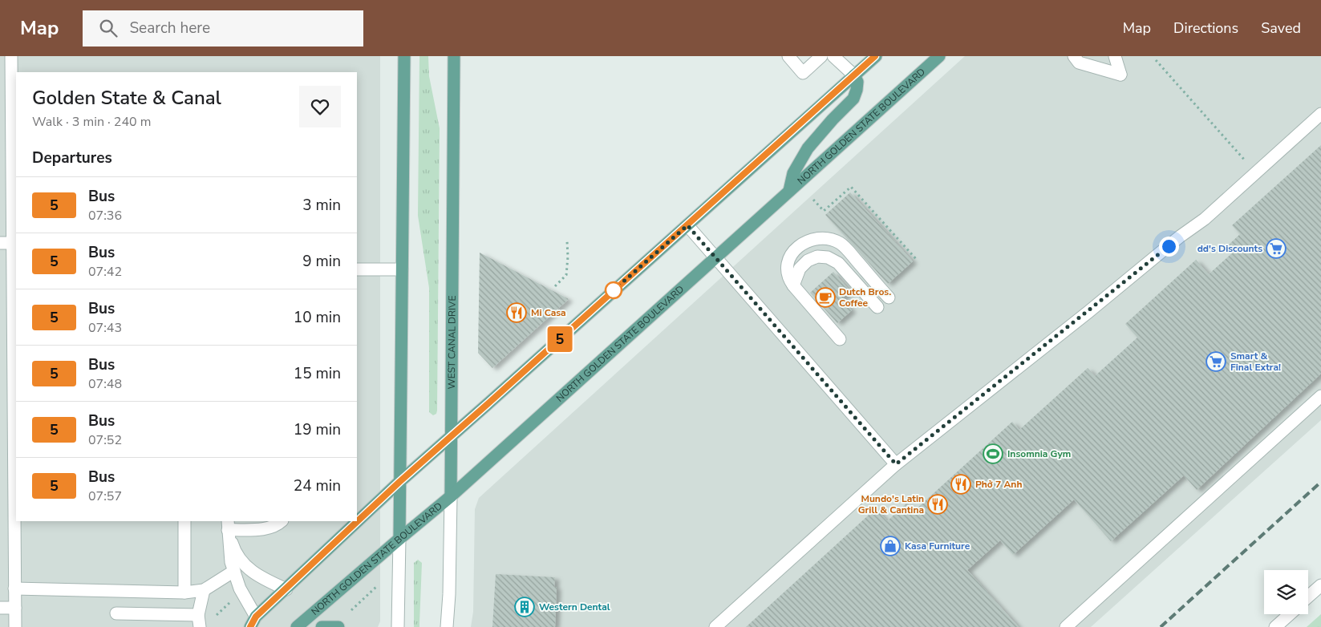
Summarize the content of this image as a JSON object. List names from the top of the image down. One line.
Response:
{"streets":{"main road":["NORTH GOLDEN STATE BOULEVARD","WEST CANAL DRIVE"]},"crossings":[["NORTH GOLDEN STATE BOULEVARD","WEST CANAL DRIVE"]],"places":{"supermarket":["dd's Discounts","Smart & Final Extra!"],"cafe":["Dutch Bros. Coffee"],"restaurant":["Mi Casa","Phở 7 Anh","Mundo's Latin Grill & Cantina"],"sports":["Insomnia Gym"],"shop":["Kasa Furniture"],"building":["Western Dental"]},"lines":["bus line 5"],"page":{"header":"Map","search":"Search here","nav":["Map","Directions","Saved"],"on_map":"5","heading":[["Golden State & Canal","Walk · 3 min · 240 m"],"Departures"],"list":[{"mark":"5","name":"Bus","note":"07:36","value":"3 min"},{"mark":"5","name":"Bus","note":"07:42","value":"9 min"},{"mark":"5","name":"Bus","note":"07:43","value":"10 min"},{"mark":"5","name":"Bus","note":"07:48","value":"15 min"},{"mark":"5","name":"Bus","note":"07:52","value":"19 min"},{"mark":"5","name":"Bus","note":"07:57","value":"24 min"}]}}
